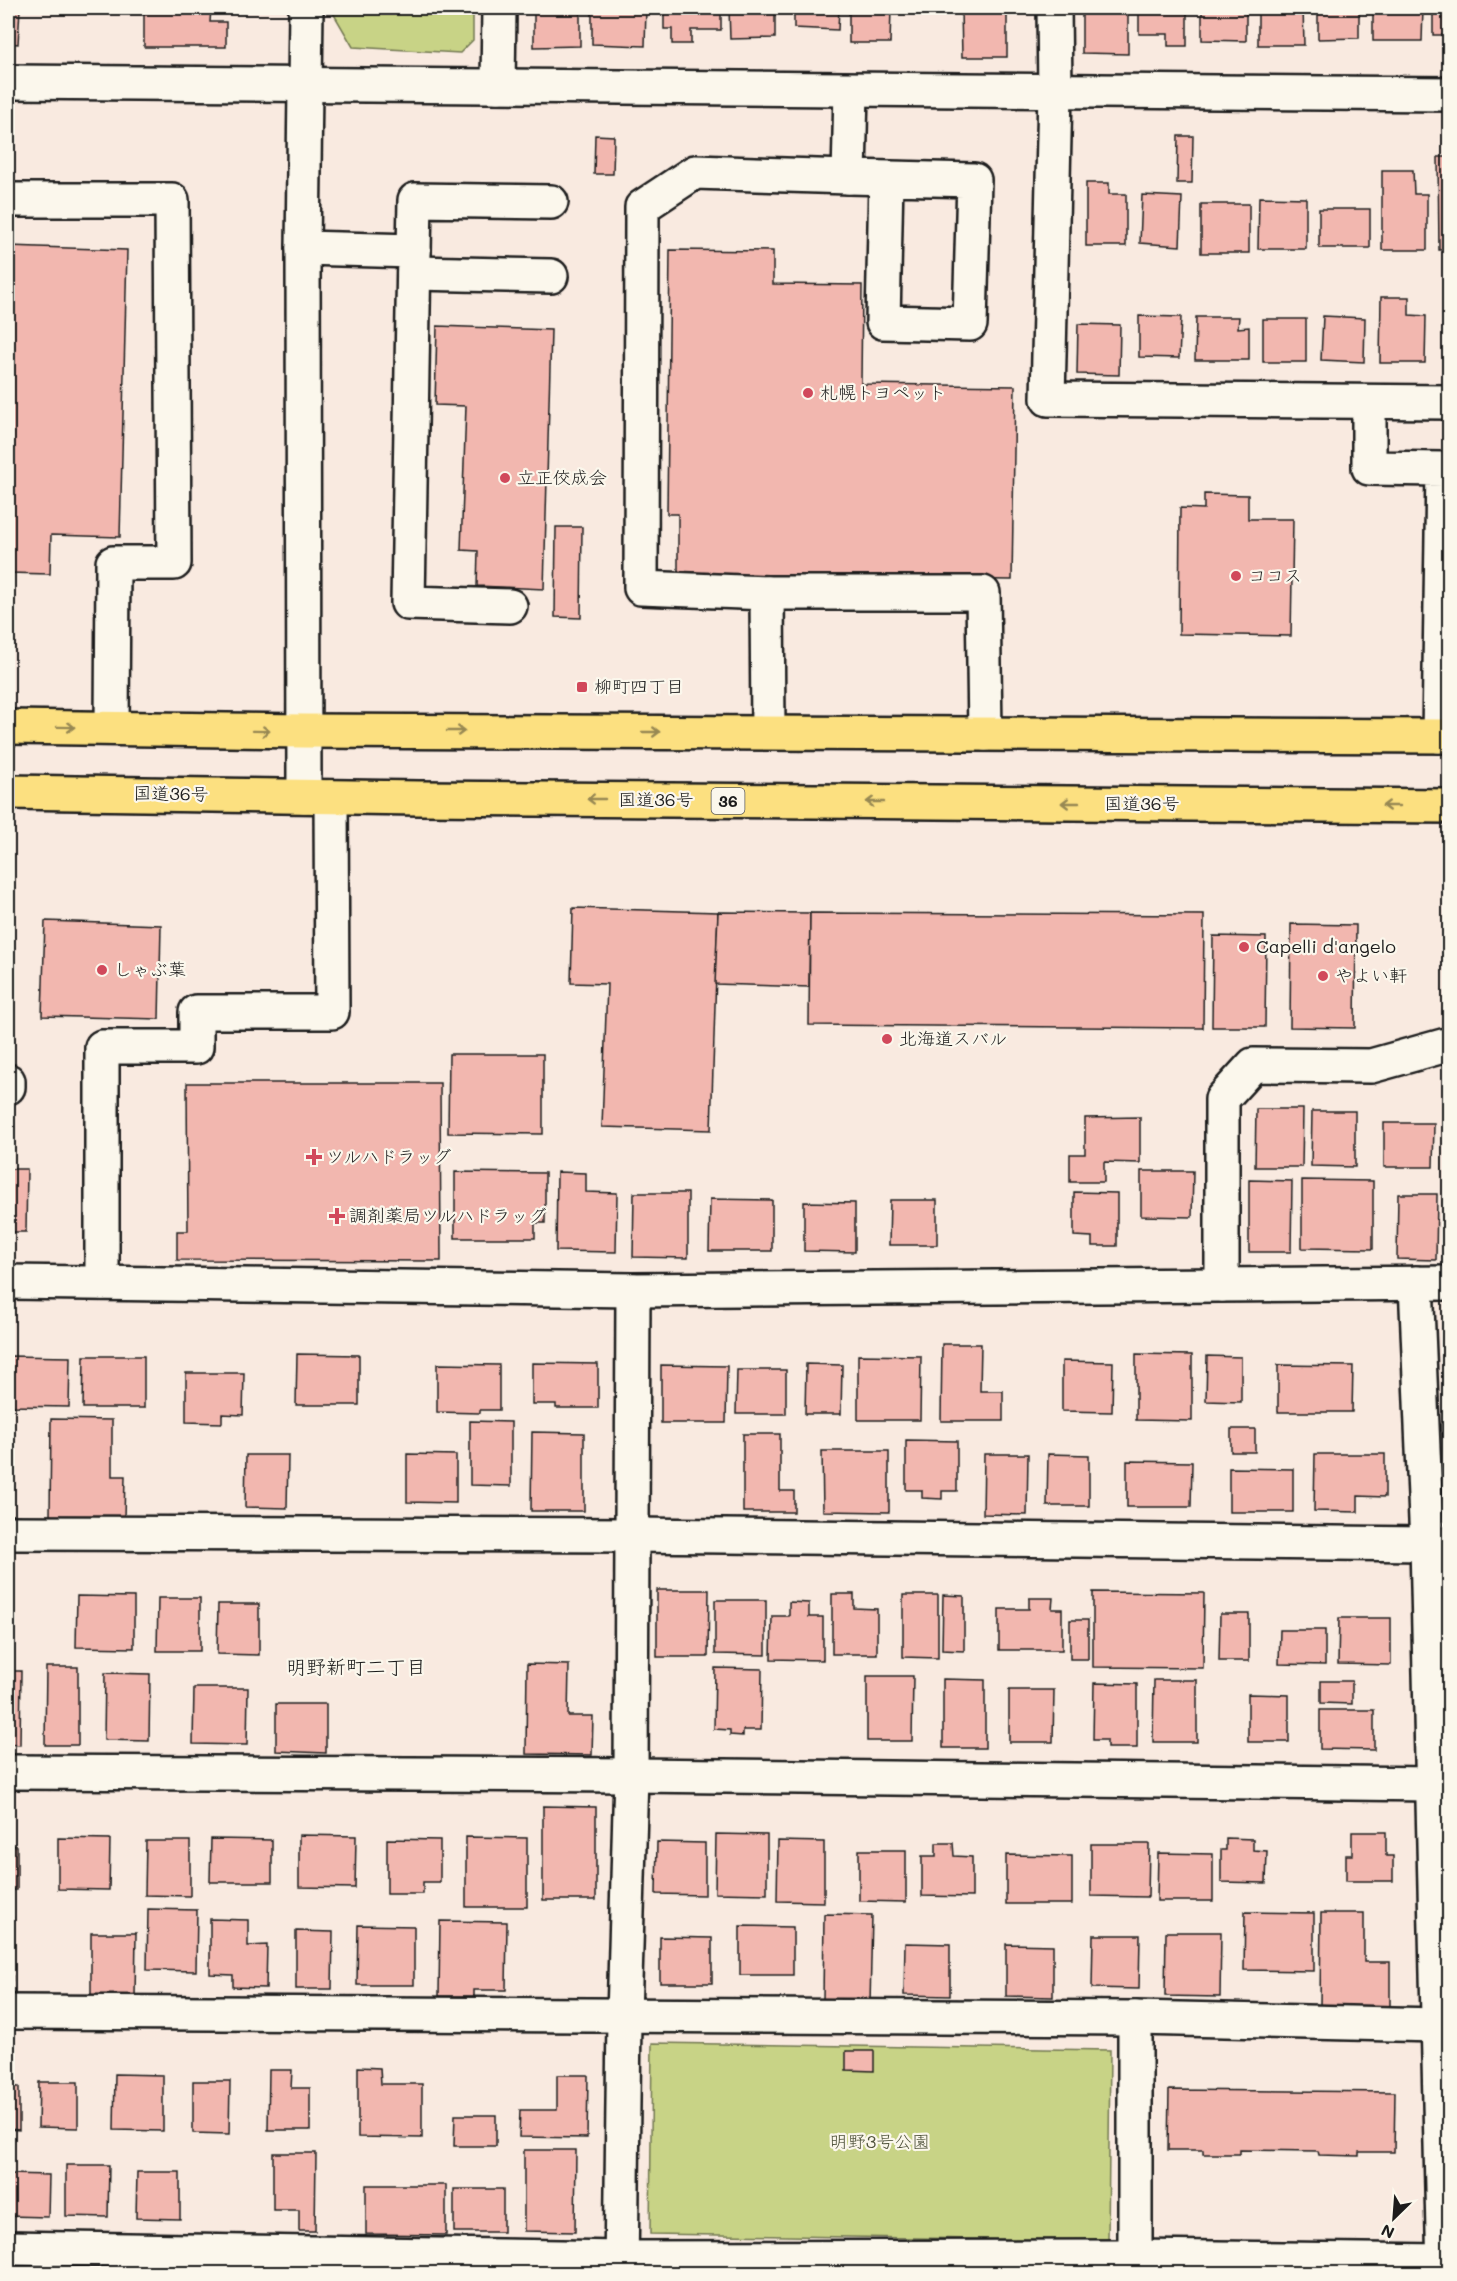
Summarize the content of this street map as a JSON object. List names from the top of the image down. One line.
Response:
{"streets":{"highway":["国道36号","36"]},"districts":["明野新町二丁目"],"parks":["明野3号公園"],"places":{"other":["札幌トヨペット","立正佼成会","ココス","Capelli d'angelo","しゃぶ葉","やよい軒","北海道スバル"],"transit":["柳町四丁目"],"health":["ツルハドラッグ","調剤薬局ツルハドラッグ"]},"north":"bottom left"}
